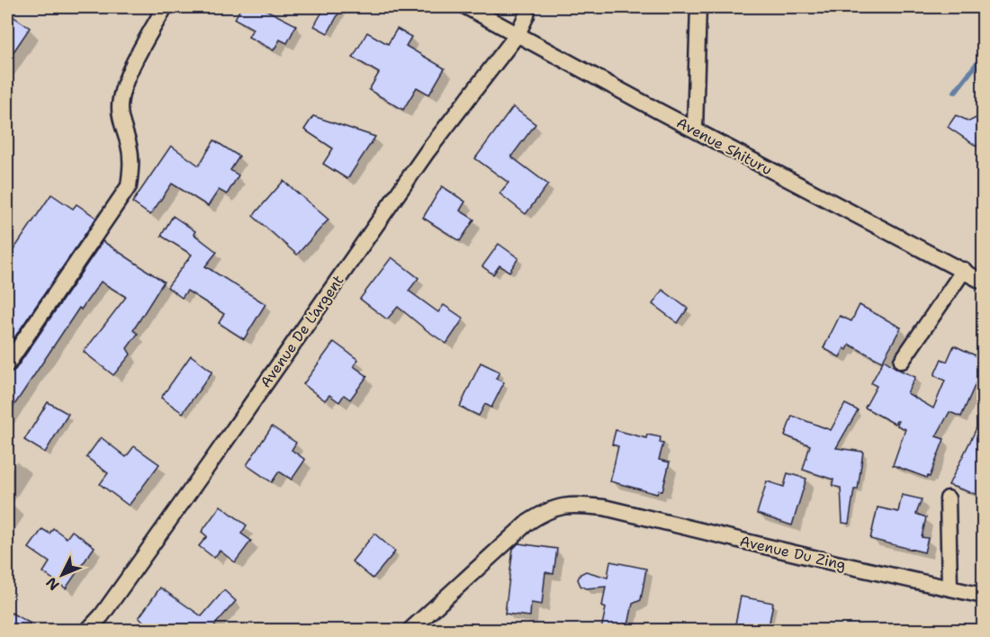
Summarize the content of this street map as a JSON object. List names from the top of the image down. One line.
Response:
{"streets":{"street":["Avenue Shituru","Avenue De L'argent","Avenue Du Zing"]},"crossings":[["Avenue Shituru","Avenue De L'argent"]],"north":"bottom left"}
